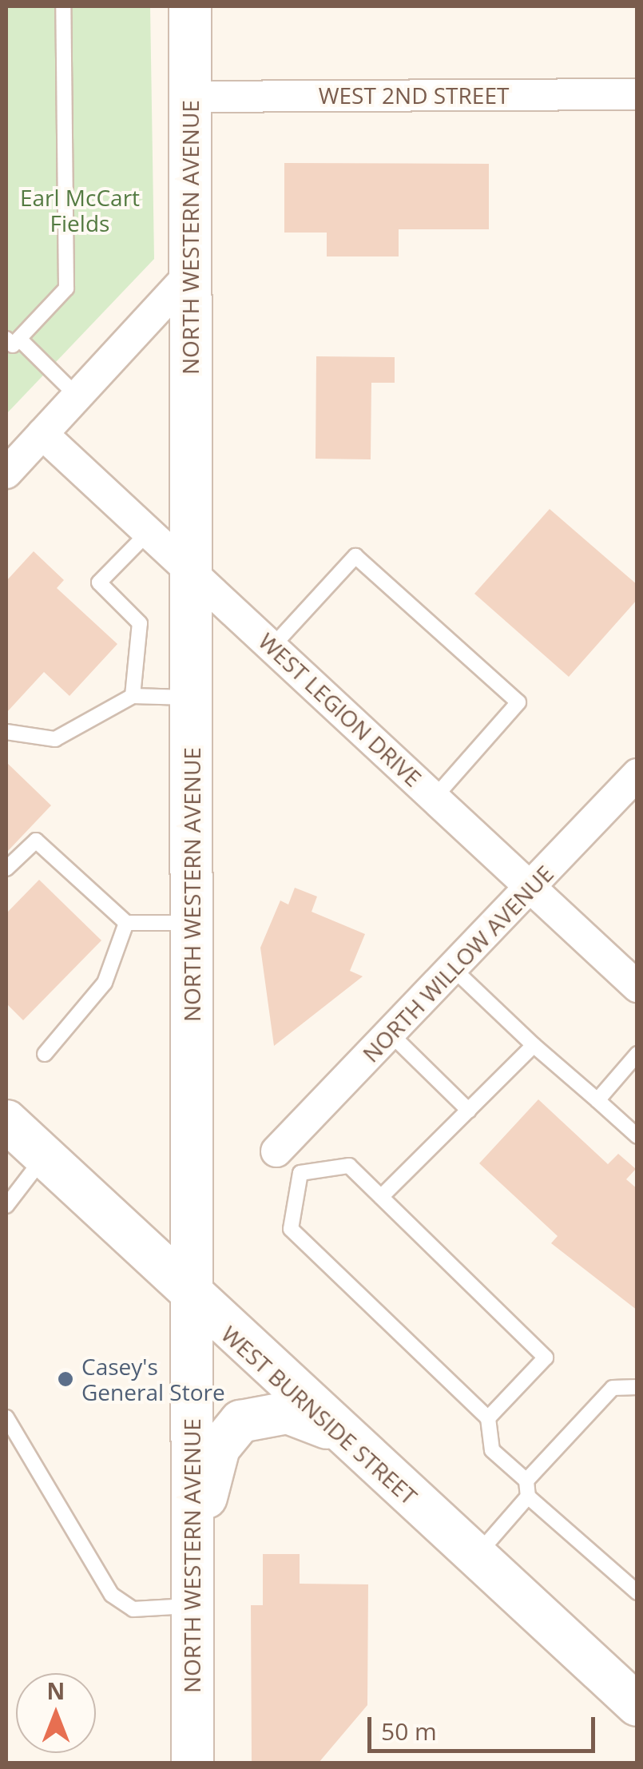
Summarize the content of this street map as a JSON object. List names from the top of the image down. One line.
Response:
{"streets":{"street":["WEST 2ND STREET","NORTH WESTERN AVENUE","WEST LEGION DRIVE","NORTH WILLOW AVENUE","WEST BURNSIDE STREET"]},"crossings":[["WEST 2ND STREET","NORTH WESTERN AVENUE"],["NORTH WESTERN AVENUE","WEST LEGION DRIVE"],["NORTH WESTERN AVENUE","WEST BURNSIDE STREET"],["WEST LEGION DRIVE","NORTH WILLOW AVENUE"]],"parks":["Earl McCart Fields"],"places":["Casey's General Store"],"scale_bar":"50 m","north":"top"}
